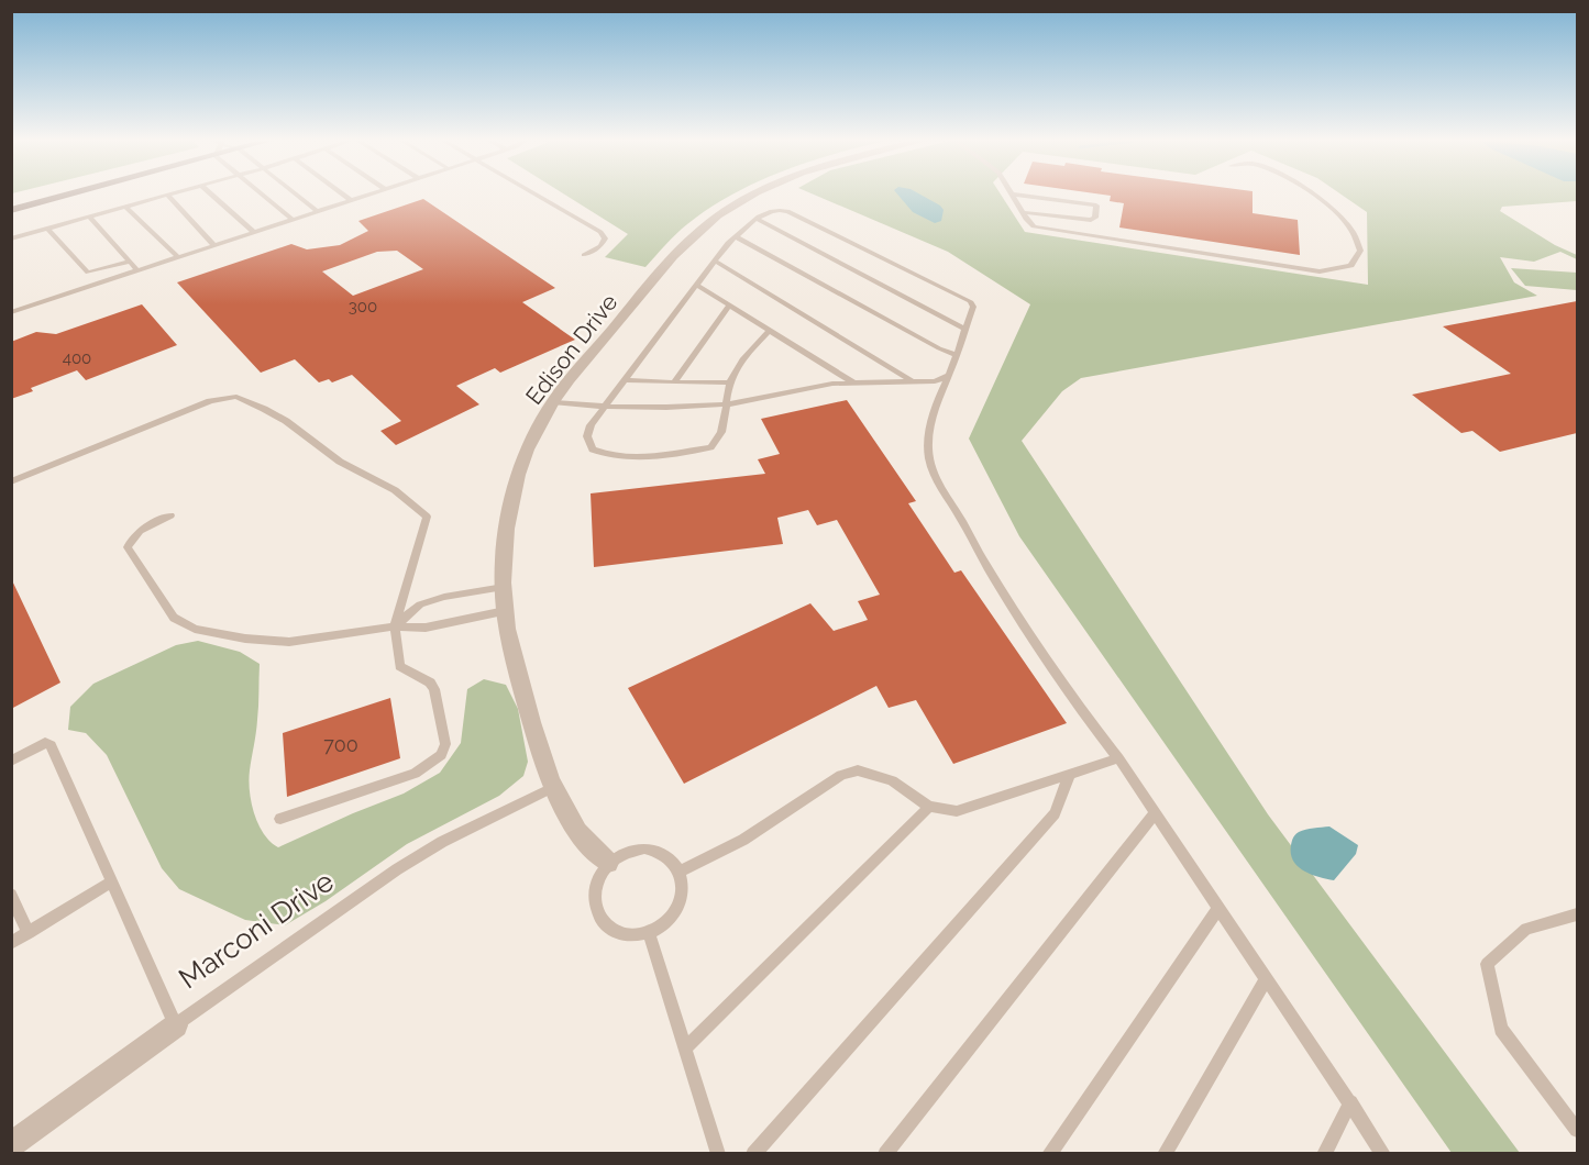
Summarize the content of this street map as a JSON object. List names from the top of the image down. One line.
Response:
{"streets":{"street":["Edison Drive","Marconi Drive"]},"crossings":[["Edison Drive","Marconi Drive"]],"house_numbers":["300","400","700"]}
